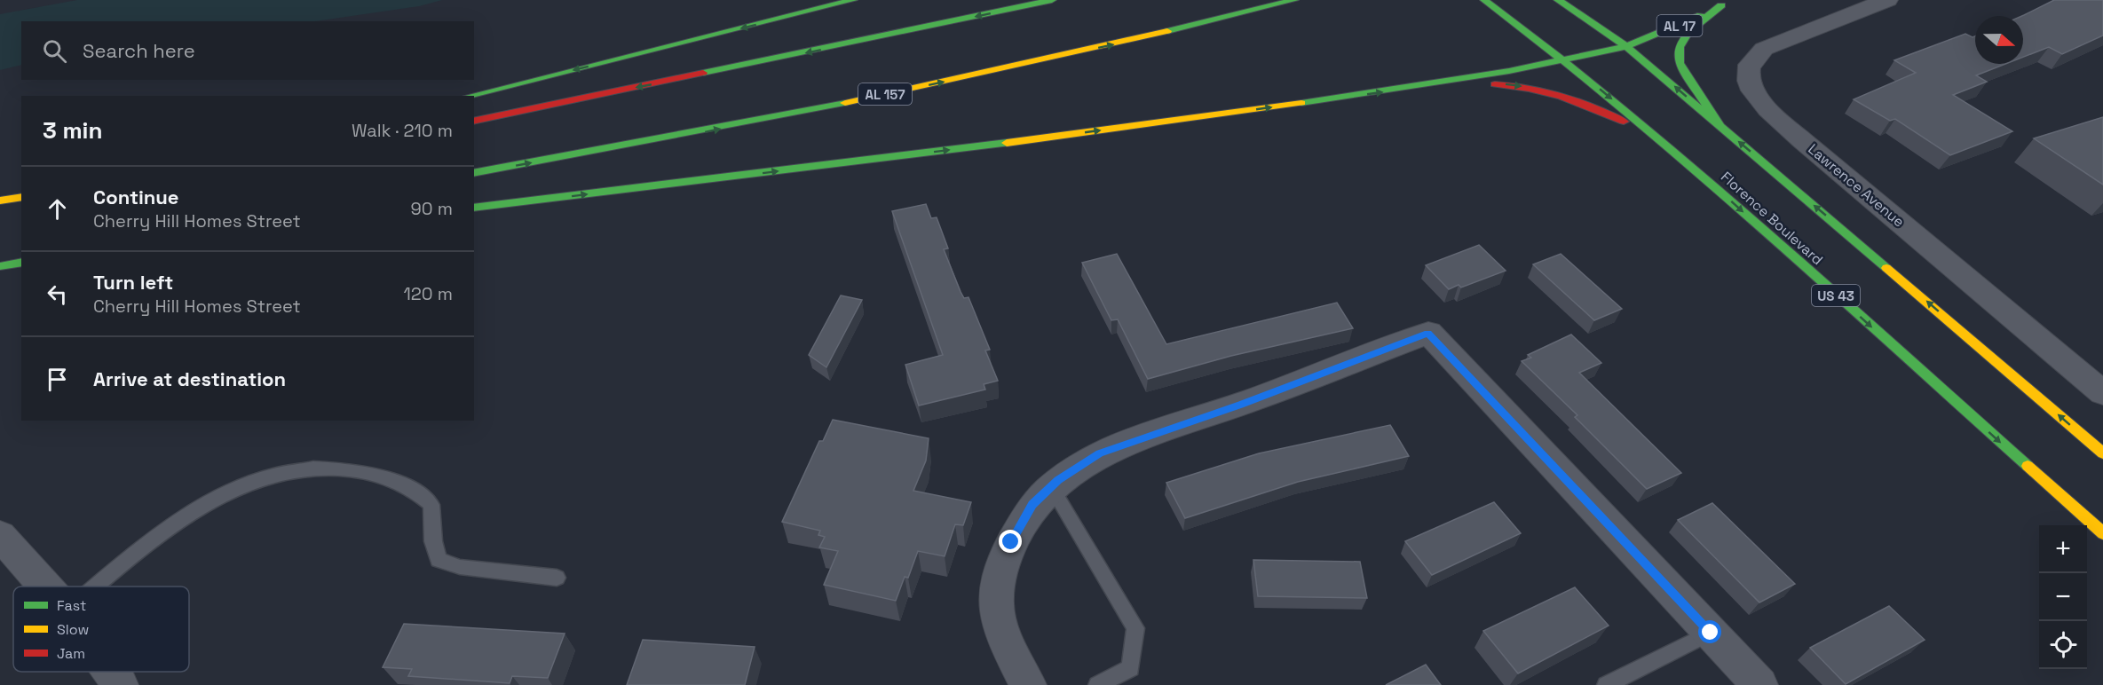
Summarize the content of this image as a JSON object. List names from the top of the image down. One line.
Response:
{"streets":{"main road":["AL 17","AL 157","Florence Boulevard","US 43"],"street":["Lawrence Avenue"]},"crossings":[["AL 17","Florence Boulevard"]],"legend":["Fast","Slow","Jam"],"north":"right","page":{"search":"Search here","heading":["3 min","Walk · 210 m"],"list":[["Continue","Cherry Hill Homes Street","90 m"],["Turn left","Cherry Hill Homes Street","120 m"],"Arrive at destination"],"map_buttons":["+","−"]}}
